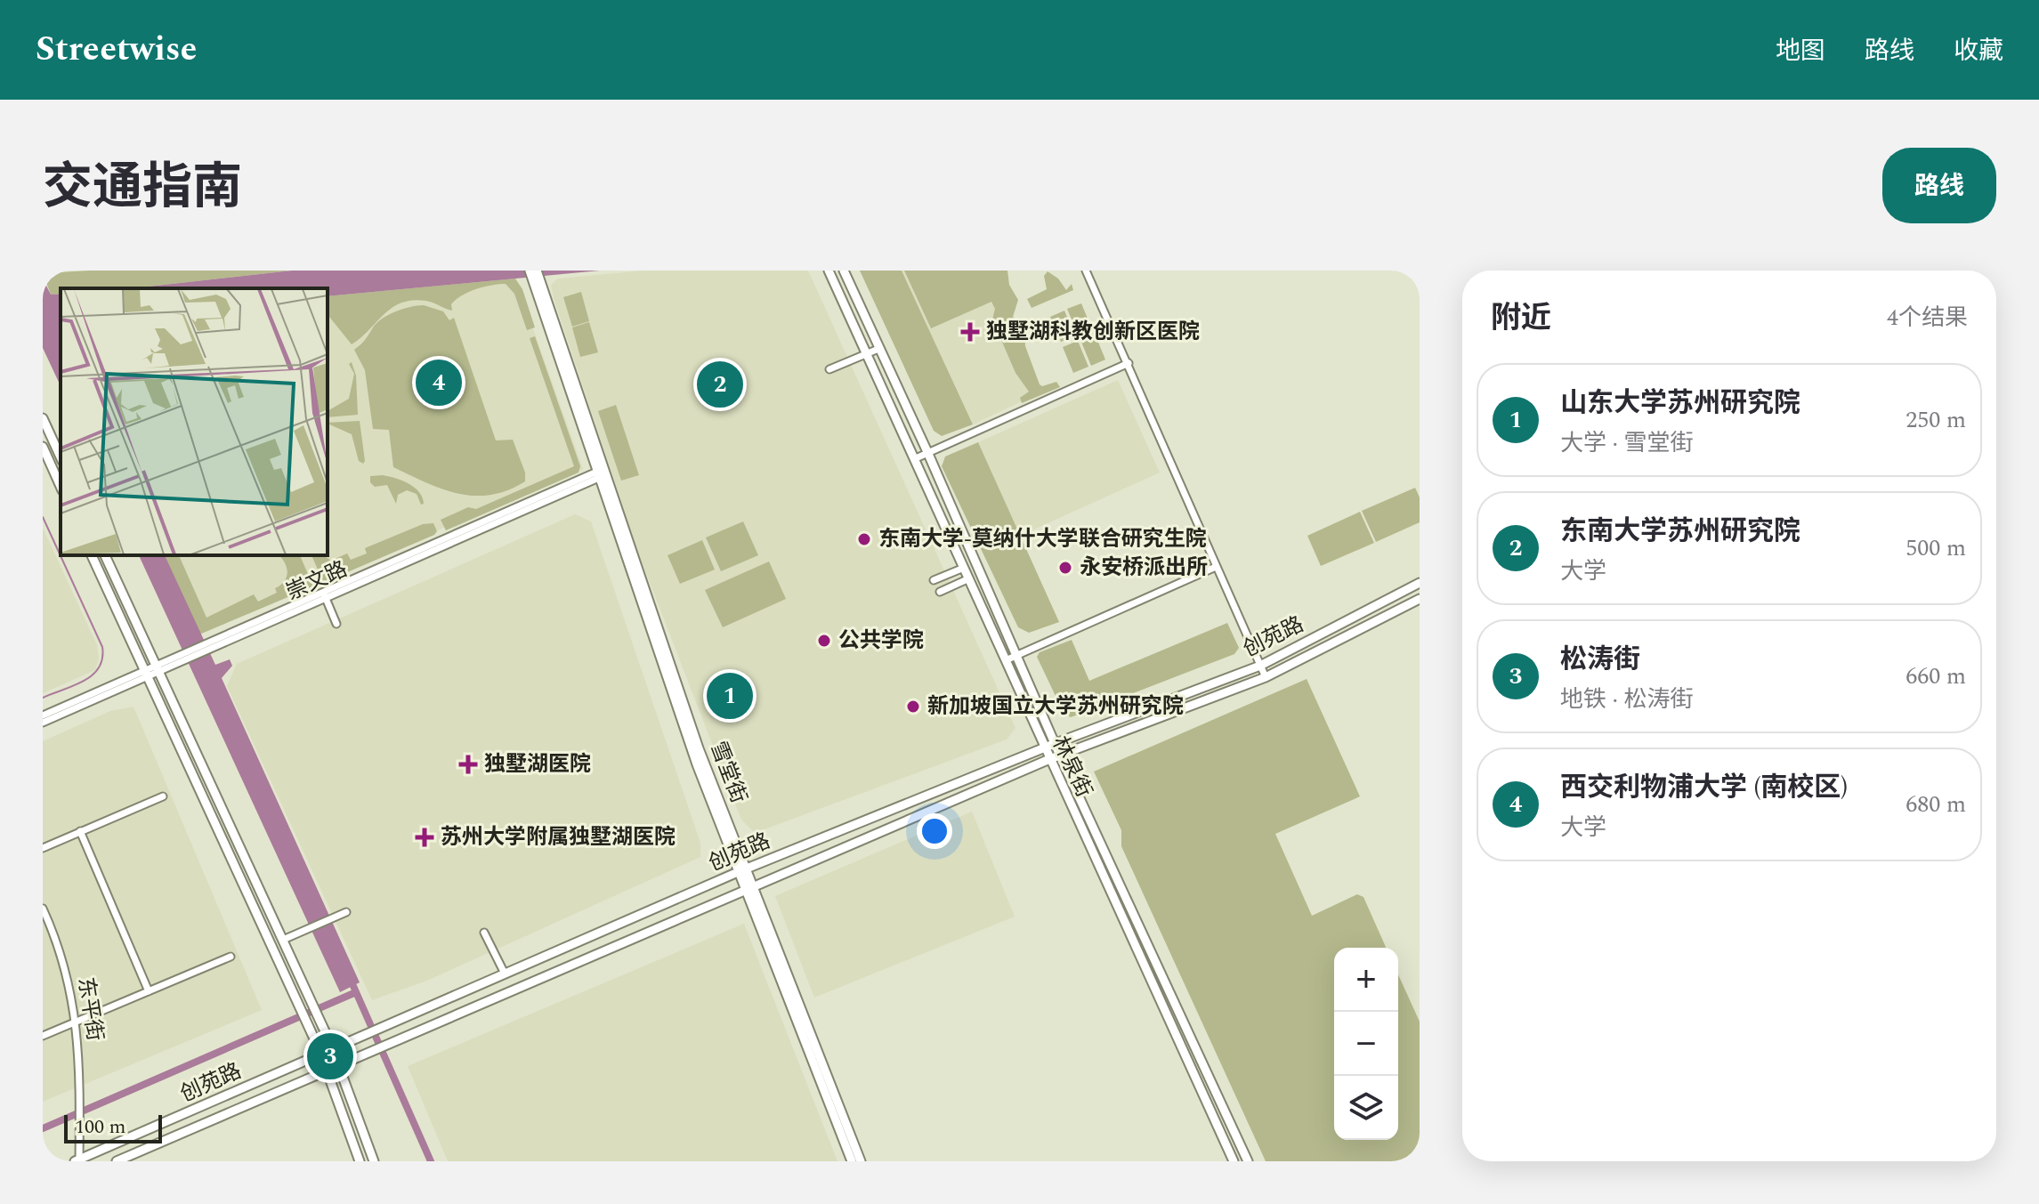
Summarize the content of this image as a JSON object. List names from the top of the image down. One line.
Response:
{"streets":{"main road":["创苑路","林泉街","雪堂街"],"street":["崇文路","东平街"]},"crossings":[["崇文路","雪堂街"],["创苑路","林泉街"],["创苑路","雪堂街"],["创苑路","东平街"]],"places":{"health":["独墅湖科教创新区医院","独墅湖医院","苏州大学附属独墅湖医院"],"other":["东南大学-莫纳什大学联合研究生院","永安桥派出所","公共学院","新加坡国立大学苏州研究院"]},"scale_bar":"100 m","page":{"header":"Streetwise","nav":["地图","路线","收藏"],"title":"交通指南","buttons":"路线","heading":["附近","4个结果"],"pins":["4","2","1","3"],"list":[{"mark":"1","name":"山东大学苏州研究院","note":"大学 · 雪堂街","value":"250 m"},{"mark":"2","name":"东南大学苏州研究院","note":"大学","value":"500 m"},{"mark":"3","name":"松涛街","note":"地铁 · 松涛街","value":"660 m"},{"mark":"4","name":"西交利物浦大学 (南校区)","note":"大学","value":"680 m"}],"map_buttons":["+","−"],"scale":"100 m"}}
